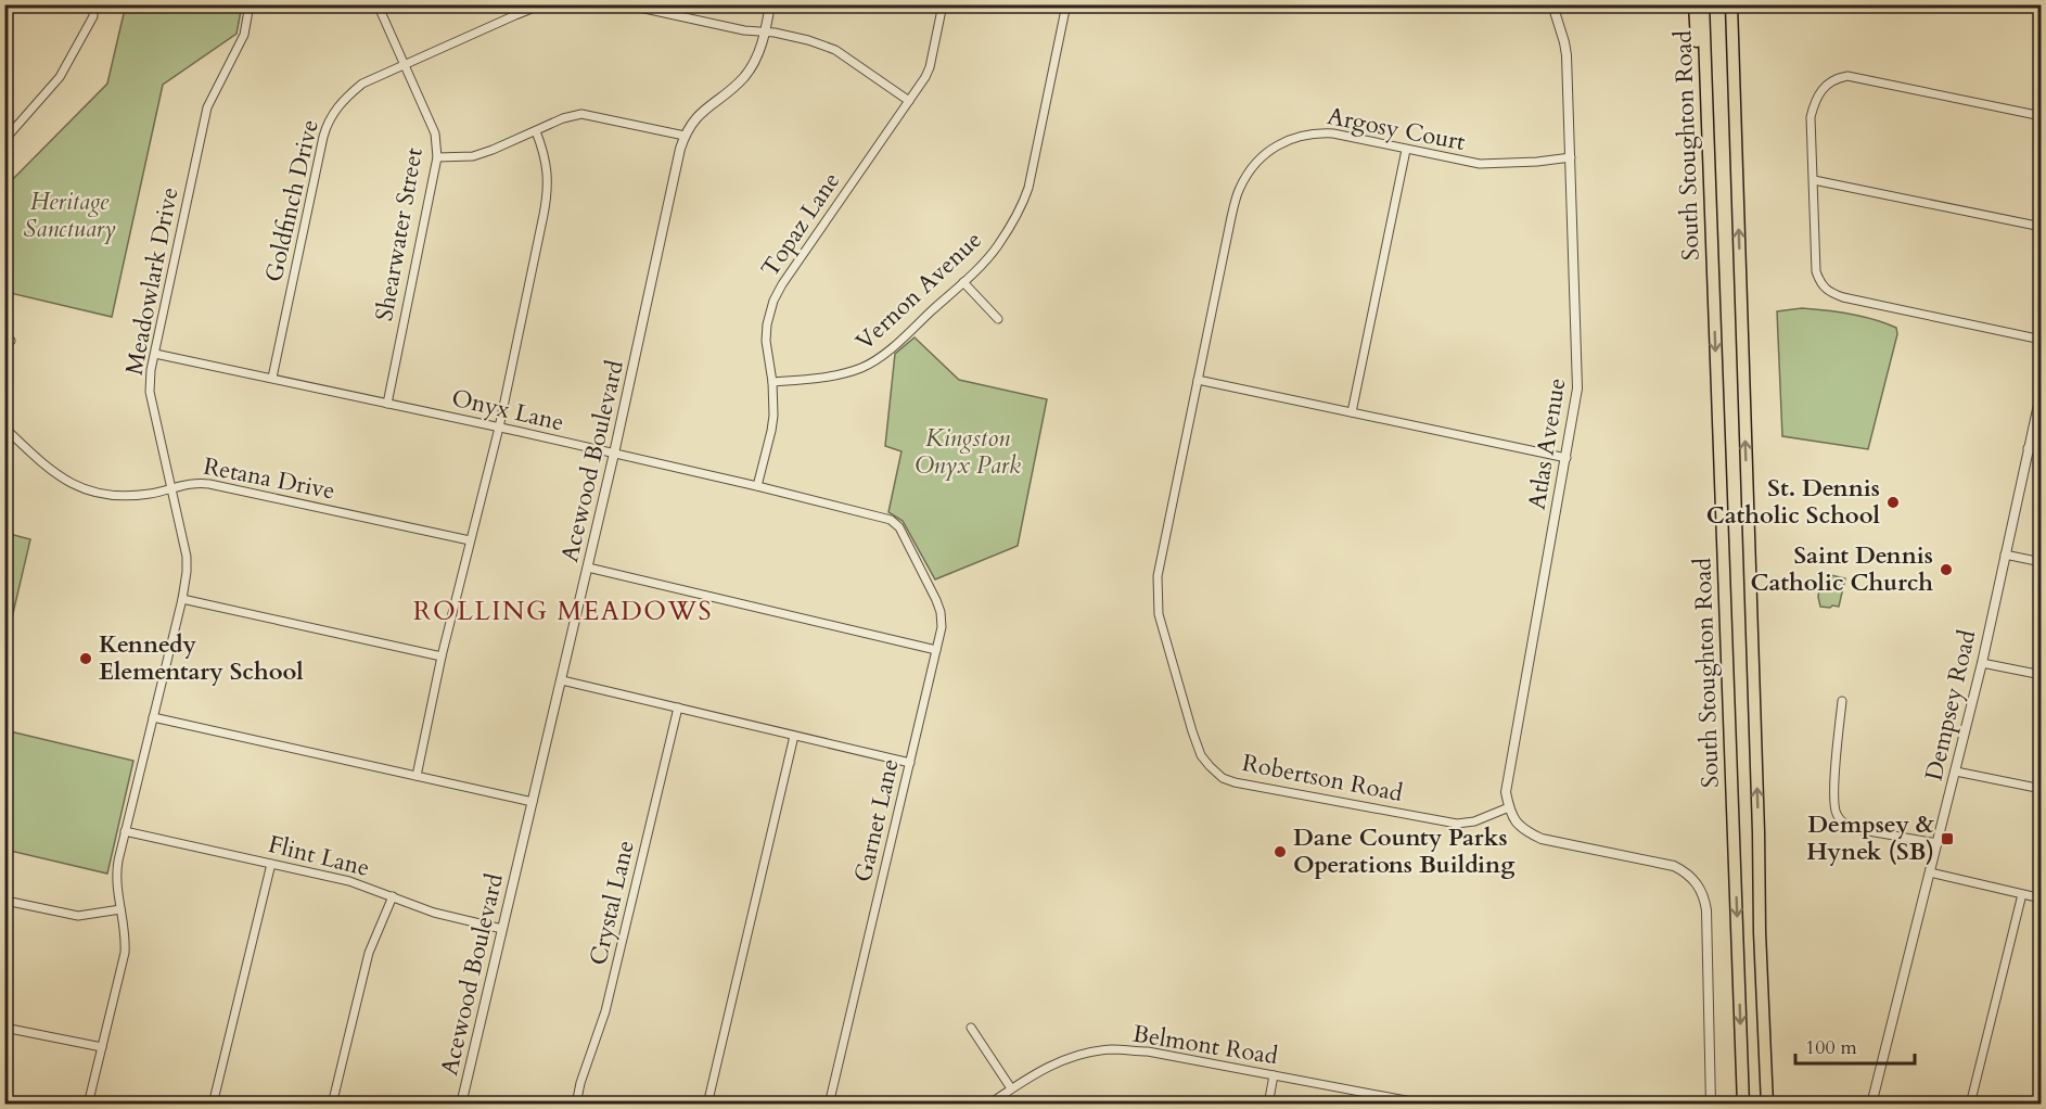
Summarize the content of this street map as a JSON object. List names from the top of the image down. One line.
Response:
{"streets":{"main road":["South Stoughton Road"],"street":["Argosy Court","Goldfinch Drive","Topaz Lane","Shearwater Street","Meadowlark Drive","Vernon Avenue","Onyx Lane","Atlas Avenue","Acewood Boulevard","Retana Drive","Dempsey Road","Robertson Road","Garnet Lane","Flint Lane","Crystal Lane","Belmont Road"]},"crossings":[["Argosy Court","Atlas Avenue"],["Argosy Court","Robertson Road"],["Goldfinch Drive","Shearwater Street"],["Goldfinch Drive","Onyx Lane"],["Topaz Lane","Vernon Avenue"],["Topaz Lane","Onyx Lane"],["Shearwater Street","Onyx Lane"],["Meadowlark Drive","Onyx Lane"],["Meadowlark Drive","Retana Drive"],["Meadowlark Drive","Flint Lane"],["Onyx Lane","Acewood Boulevard"],["Onyx Lane","Garnet Lane"],["Atlas Avenue","Robertson Road"],["Acewood Boulevard","Flint Lane"]],"districts":["ROLLING MEADOWS"],"parks":["Heritage Sanctuary","Kingston Onyx Park"],"places":{"other":["St. Dennis Catholic School","Saint Dennis Catholic Church","Kennedy Elementary School","Dane County Parks Operations Building"],"transit":["Dempsey & Hynek (SB)"]},"scale_bar":"100 m"}
